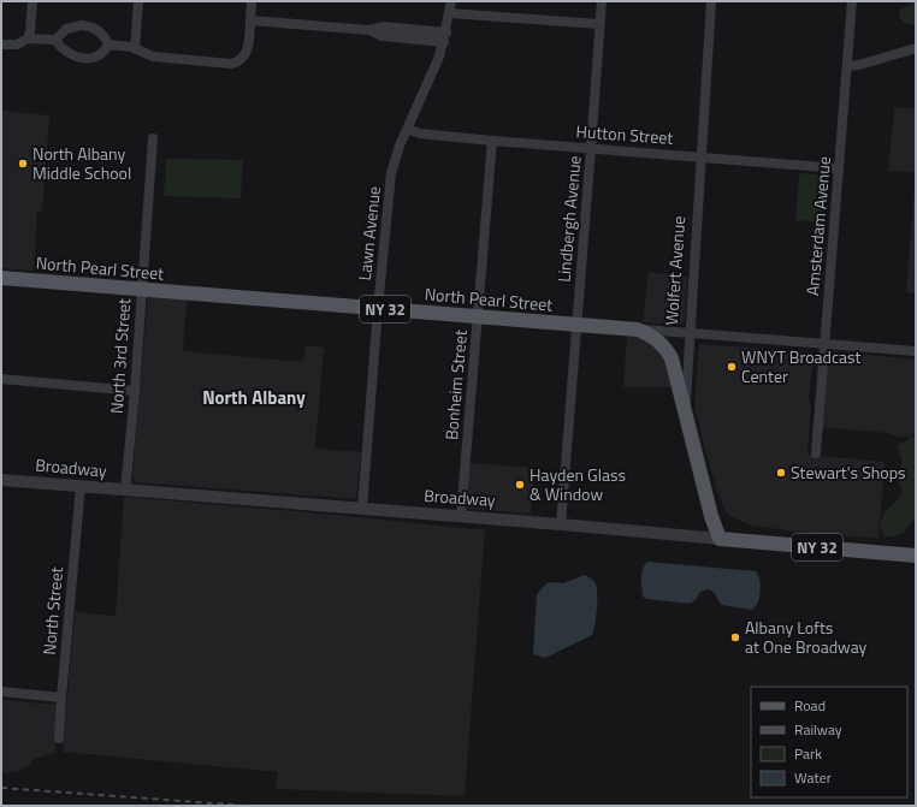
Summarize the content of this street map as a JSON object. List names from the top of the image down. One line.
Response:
{"streets":{"main road":["North Pearl Street","Wolfert Avenue","NY 32","Broadway"],"street":["Hutton Street","Lindbergh Avenue","Amsterdam Avenue","Lawn Avenue","North 3rd Street","Bonheim Street","North Street"]},"crossings":[["Hutton Street","Lindbergh Avenue"],["Hutton Street","Amsterdam Avenue"],["Hutton Street","Lawn Avenue"],["Hutton Street","Wolfert Avenue"],["Hutton Street","Bonheim Street"],["Lindbergh Avenue","North Pearl Street"],["Lindbergh Avenue","Broadway"],["Amsterdam Avenue","North Pearl Street"],["Lawn Avenue","North Pearl Street"],["Lawn Avenue","Broadway"],["North Pearl Street","Wolfert Avenue"],["North Pearl Street","NY 32"],["North Pearl Street","North 3rd Street"],["North Pearl Street","Bonheim Street"],["Wolfert Avenue","NY 32"],["Wolfert Avenue","Broadway"],["North 3rd Street","Broadway"],["Bonheim Street","Broadway"],["Broadway","North Street"]],"districts":["North Albany"],"places":["North Albany Middle School","WNYT Broadcast Center","Stewart's Shops","Hayden Glass & Window","Albany Lofts at One Broadway"],"legend":["Road","Railway","Park","Water"]}
